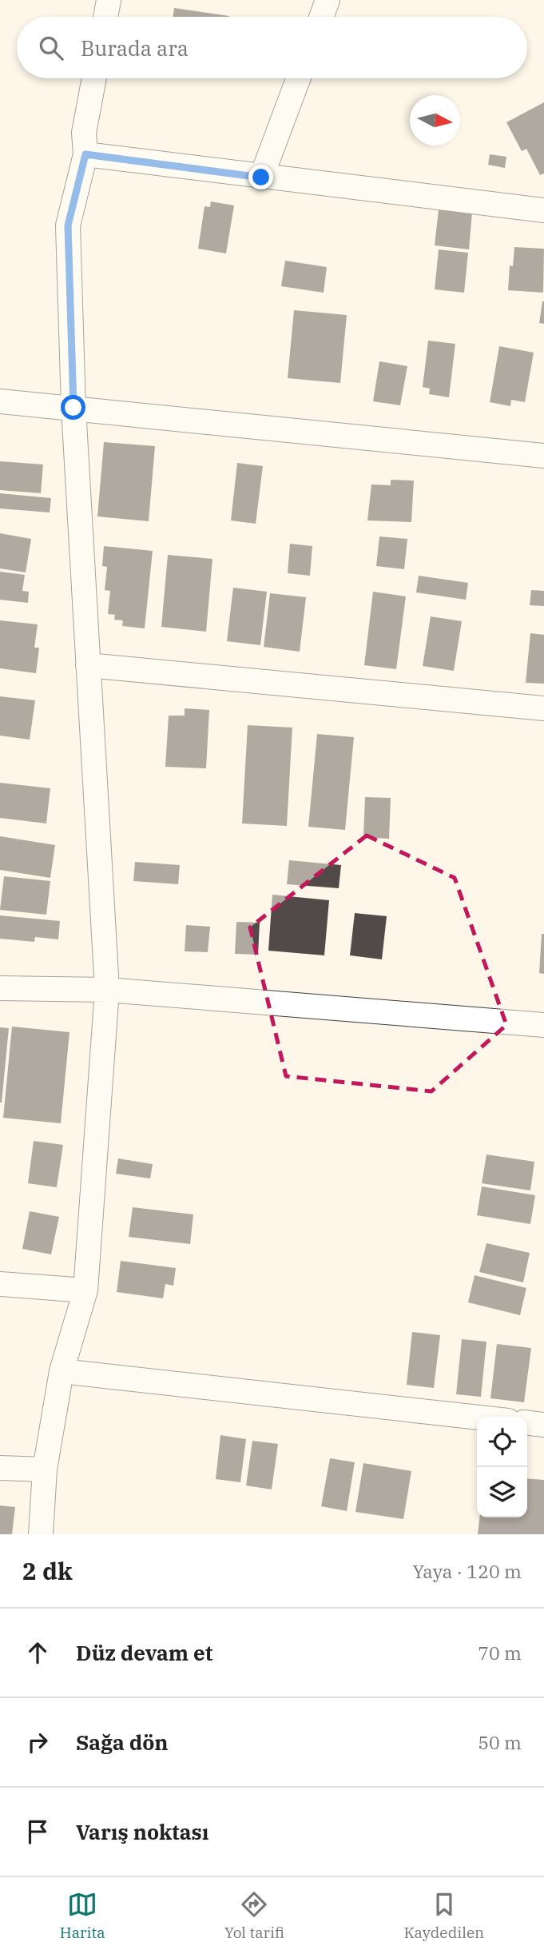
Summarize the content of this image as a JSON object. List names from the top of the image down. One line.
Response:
{"north":"right","page":{"search":"Burada ara","heading":["2 dk","Yaya · 120 m"],"list":[["Düz devam et","70 m"],["Sağa dön","50 m"],"Varış noktası"],"nav":["Harita","Yol tarifi","Kaydedilen"]}}
